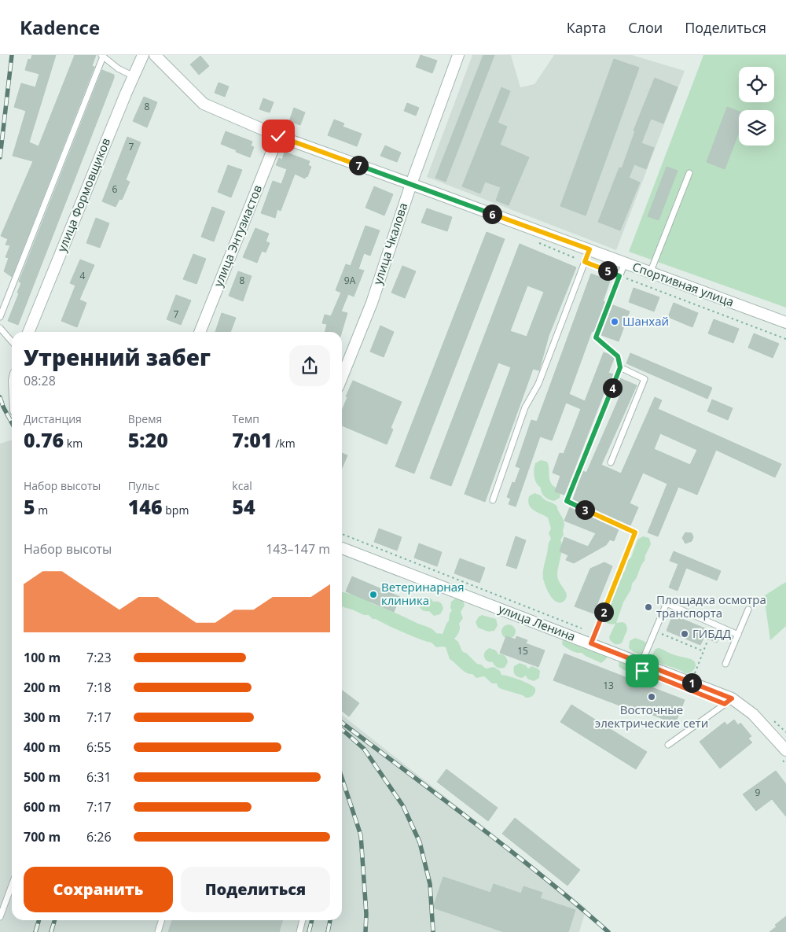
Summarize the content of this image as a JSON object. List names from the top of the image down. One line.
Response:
{"streets":{"street":["улица Формовщиков","улица Энтузиастов","улица Чкалова","Спортивная улица","улица Ленина"]},"crossings":[["улица Энтузиастов","Спортивная улица"],["улица Чкалова","Спортивная улица"]],"places":["Шанхай","Ветеринарная клиника","Площадка осмотра транспорта","ГИБДД","Восточные электрические сети"],"house_numbers":["8","7","6","4","8","9А","7","15","13","9"],"page":{"header":"Kadence","nav":["Карта","Слои","Поделиться"],"pins":["7","6","5","4","3","2","1"],"heading":["Утренний забег","08:28"],"stats":[["Дистанция","0.76 km"],["Время","5:20"],["Темп","7:01 /km"],["Набор высоты","5 m"],["Пульс","146 bpm"],["kcal","54"]],"chart":["Набор высоты","143–147 m"],"list":[{"name":"100 m","note":"7:23"},{"name":"200 m","note":"7:18"},{"name":"300 m","note":"7:17"},{"name":"400 m","note":"6:55"},{"name":"500 m","note":"6:31"},{"name":"600 m","note":"7:17"},{"name":"700 m","note":"6:26"}],"buttons":["Сохранить","Поделиться"]}}
